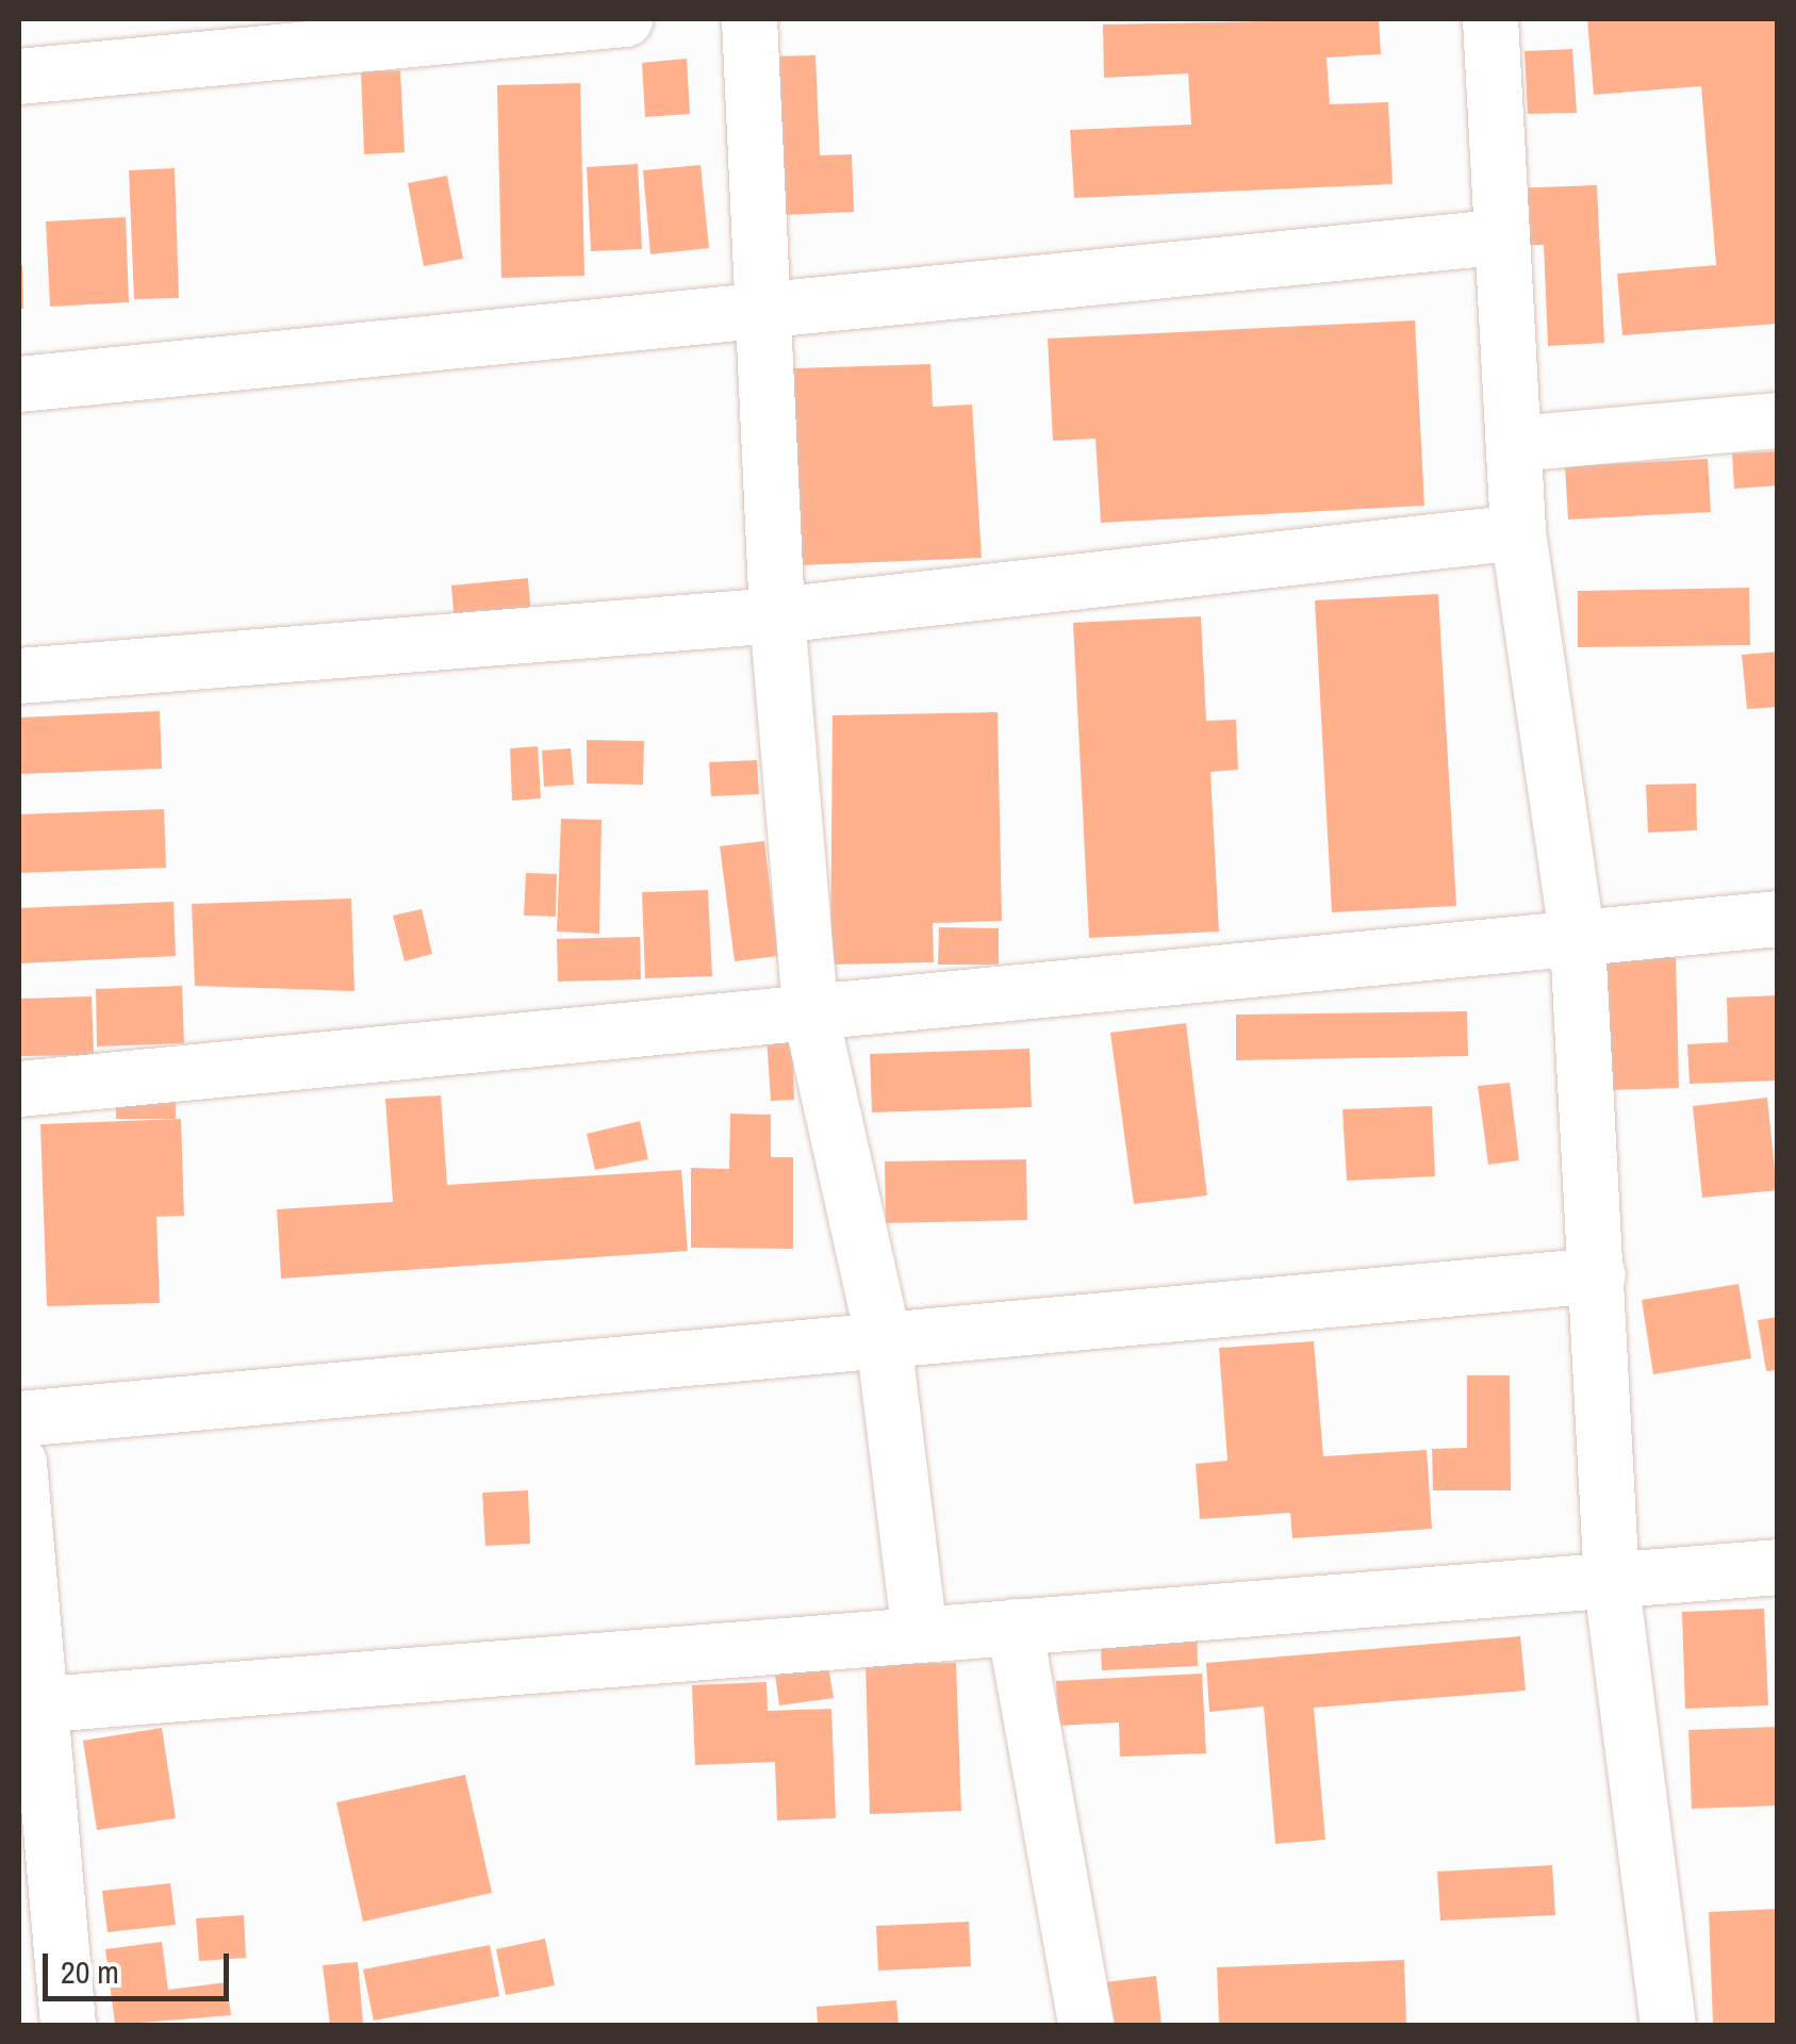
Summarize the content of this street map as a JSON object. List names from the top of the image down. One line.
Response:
{"scale_bar":"20 m"}
